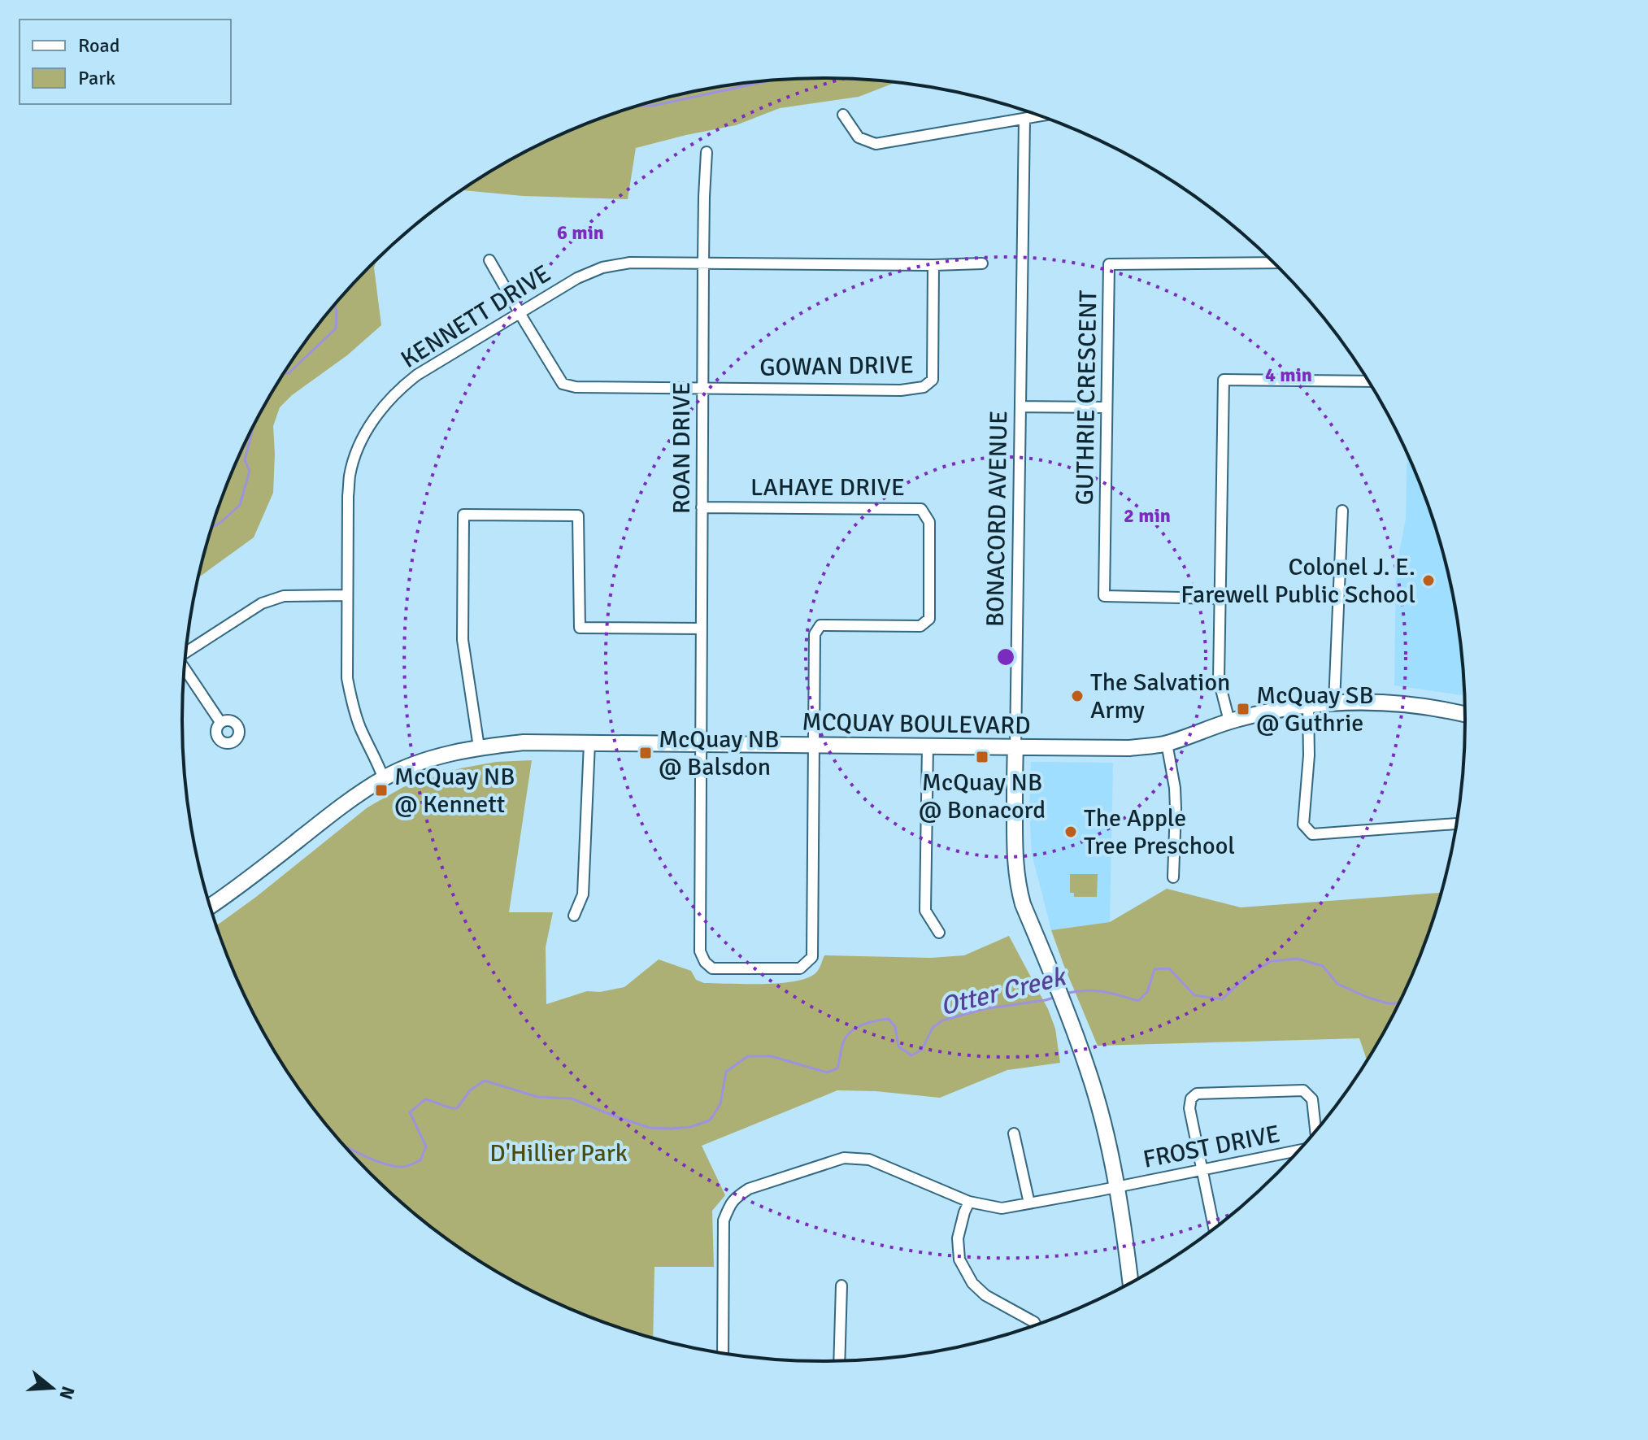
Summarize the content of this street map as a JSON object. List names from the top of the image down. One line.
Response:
{"streets":{"street":["KENNETT DRIVE","GOWAN DRIVE","GUTHRIE CRESCENT","ROAN DRIVE","LAHAYE DRIVE","BONACORD AVENUE","MCQUAY BOULEVARD","FROST DRIVE"]},"crossings":[["KENNETT DRIVE","GOWAN DRIVE"],["KENNETT DRIVE","ROAN DRIVE"],["KENNETT DRIVE","MCQUAY BOULEVARD"],["GOWAN DRIVE","ROAN DRIVE"],["ROAN DRIVE","LAHAYE DRIVE"],["ROAN DRIVE","MCQUAY BOULEVARD"],["LAHAYE DRIVE","MCQUAY BOULEVARD"],["BONACORD AVENUE","MCQUAY BOULEVARD"],["BONACORD AVENUE","FROST DRIVE"]],"water":["Otter Creek"],"parks":["D'Hillier Park"],"places":{"other":["Colonel J. E. Farewell Public School","The Salvation Army","The Apple Tree Preschool"],"transit":["McQuay SB @ Guthrie","McQuay NB @ Balsdon","McQuay NB @ Bonacord","McQuay NB @ Kennett"]},"legend":["Road","Park"],"north":"right","rings":["6 min","4 min","2 min"]}
